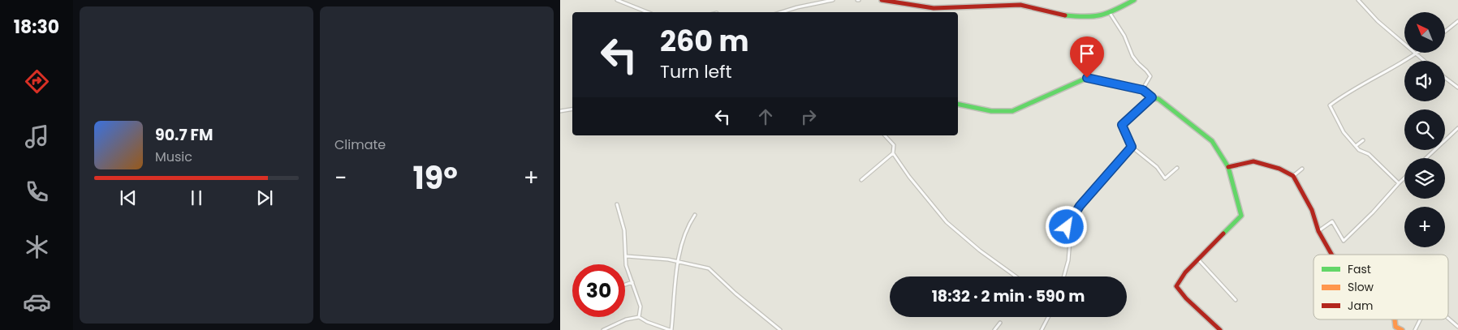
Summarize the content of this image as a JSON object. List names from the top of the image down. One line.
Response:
{"legend":["Fast","Slow","Jam"],"north":"top left","page":{"tabs":"18:30","tile":"Climate","map_buttons":"+","turn":["260 m","Turn left"],"song":["90.7 FM","Music"],"heat":["−","19°","+"],"limit":"30","trip":"18:32 · 2 min · 590 m"}}
